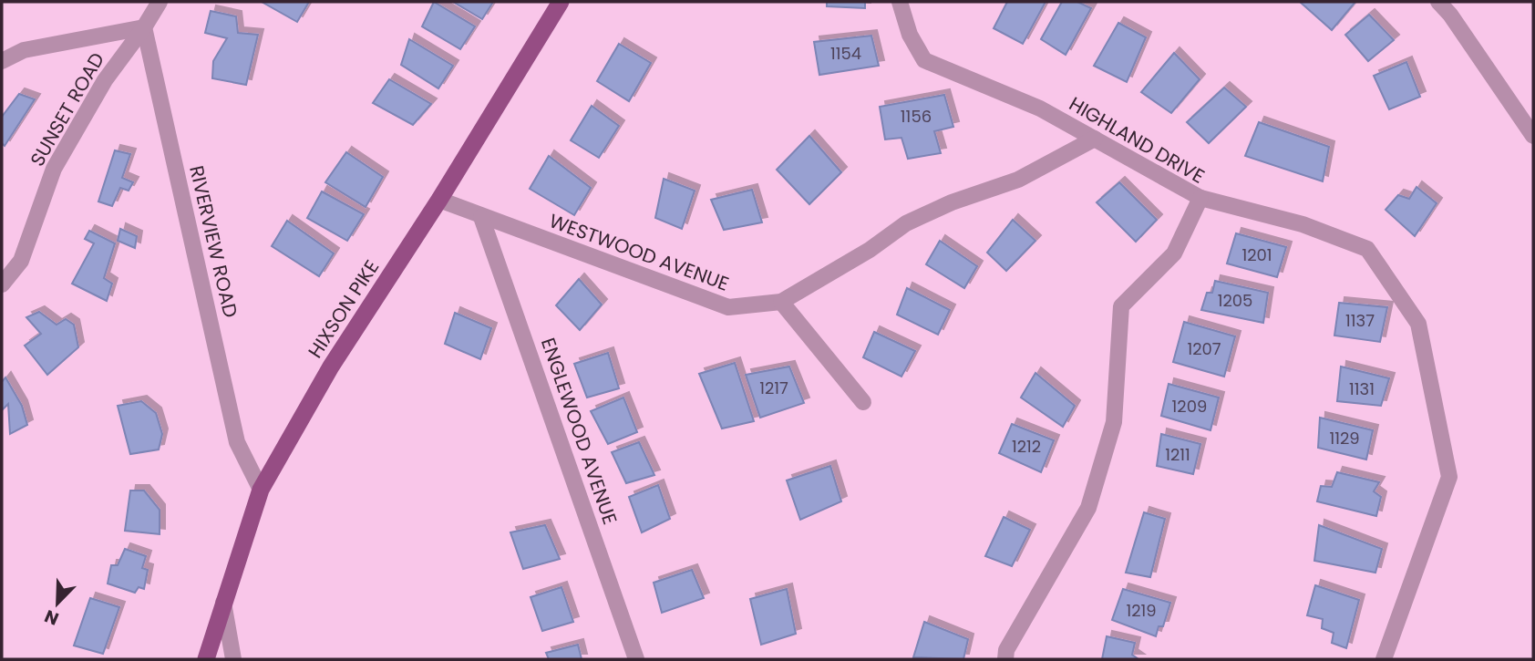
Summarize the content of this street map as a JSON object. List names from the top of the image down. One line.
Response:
{"streets":{"main road":["HIXSON PIKE"],"street":["SUNSET ROAD","HIGHLAND DRIVE","RIVERVIEW ROAD","WESTWOOD AVENUE","ENGLEWOOD AVENUE"]},"crossings":[["SUNSET ROAD","RIVERVIEW ROAD"],["HIGHLAND DRIVE","WESTWOOD AVENUE"],["RIVERVIEW ROAD","HIXSON PIKE"],["WESTWOOD AVENUE","HIXSON PIKE"],["WESTWOOD AVENUE","ENGLEWOOD AVENUE"]],"house_numbers":["1154","1156","1201","1205","1137","1207","1217","1131","1209","1129","1212","1211","1219"],"north":"bottom left"}
